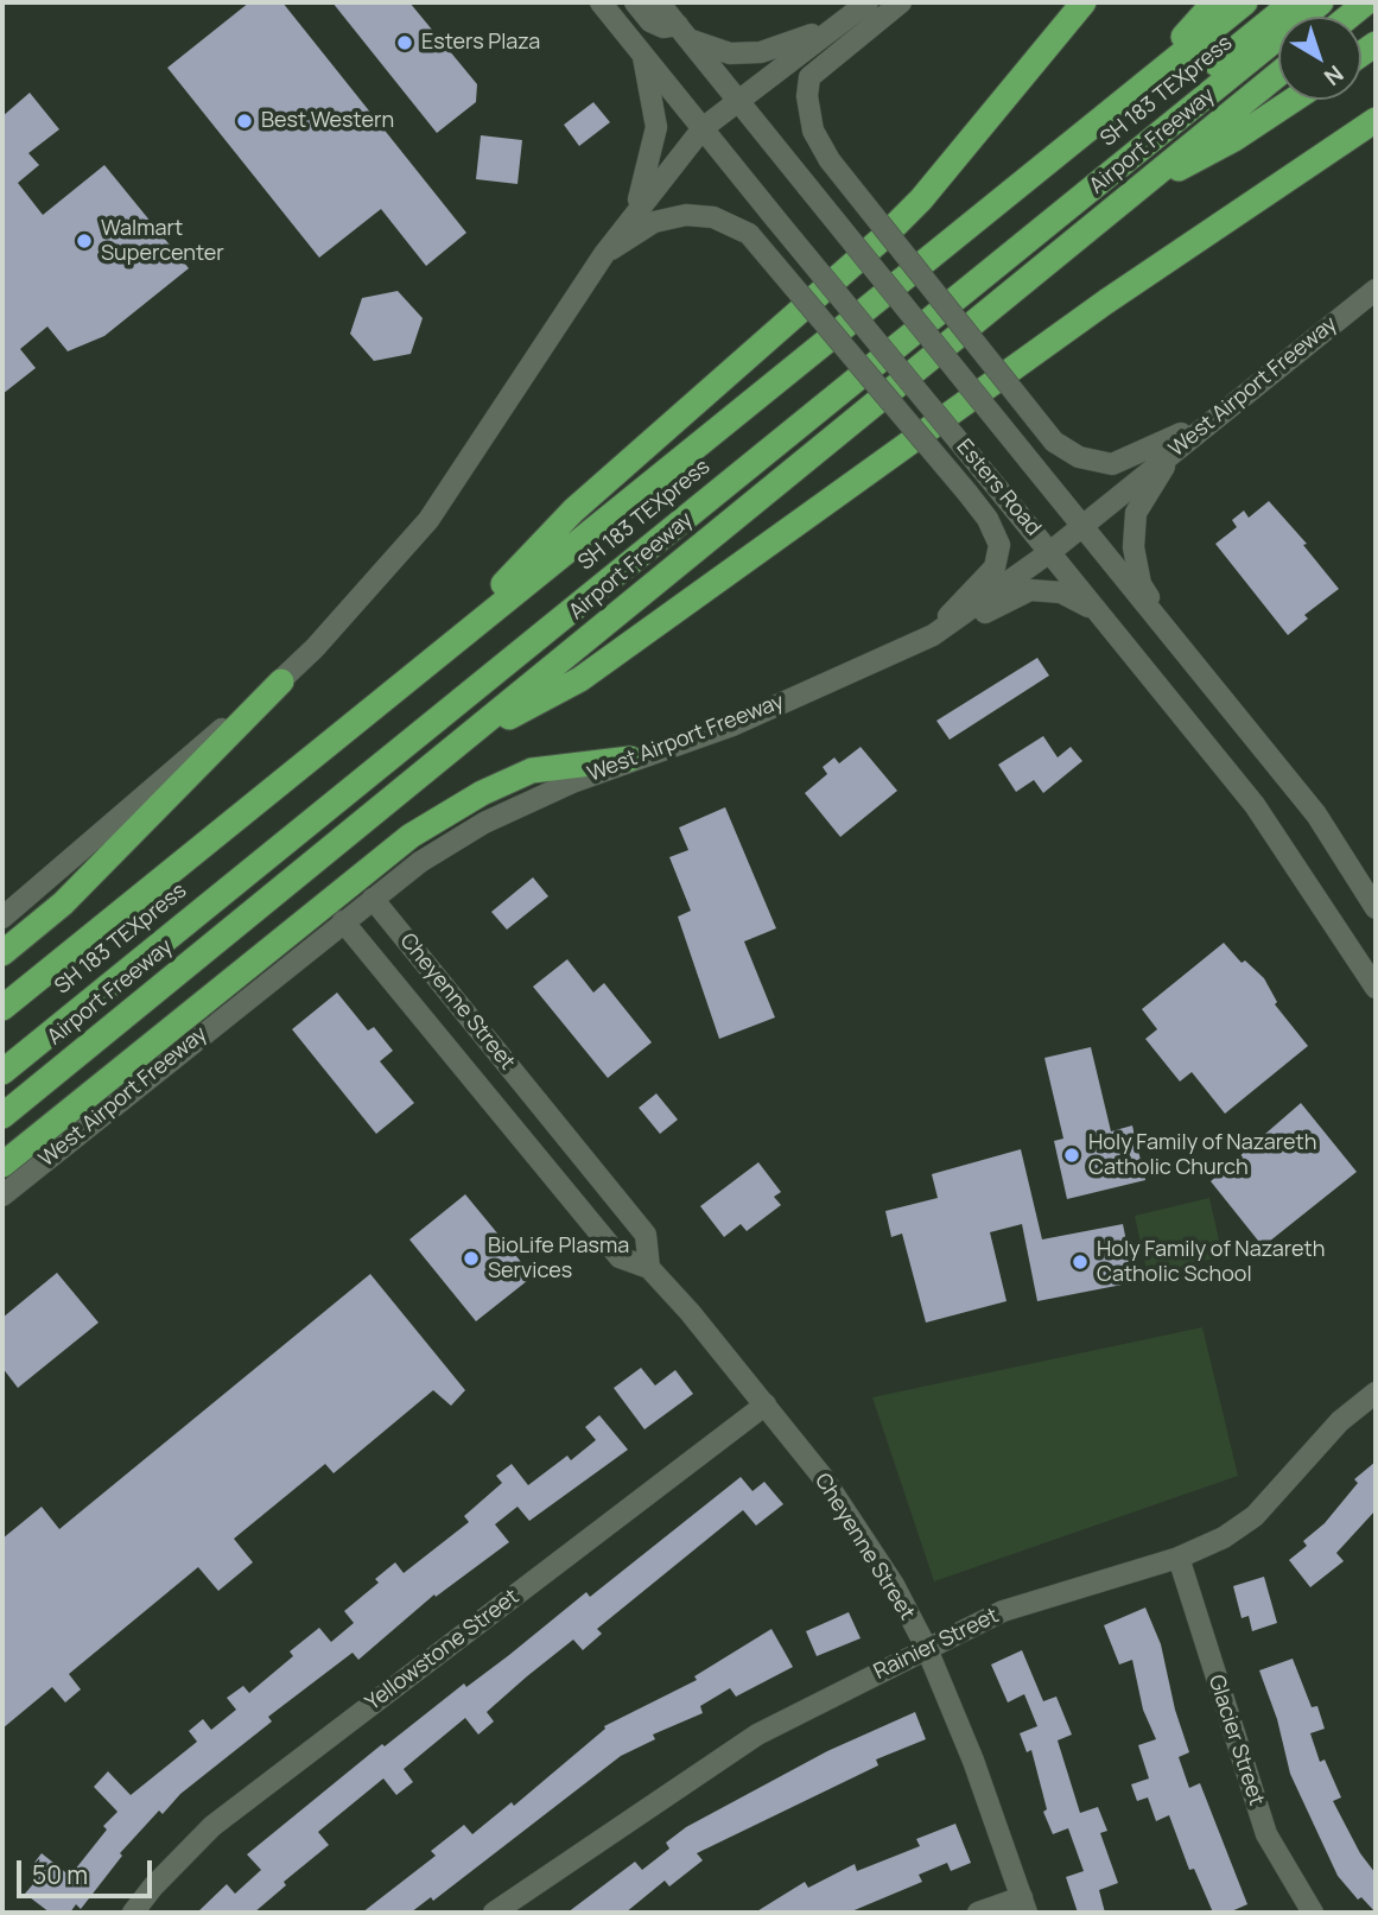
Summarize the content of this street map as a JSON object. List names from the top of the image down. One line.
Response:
{"streets":{"highway":["SH 183 TEXpress","Airport Freeway"],"main road":["West Airport Freeway","Esters Road","Cheyenne Street","Rainier Street","Yellowstone Street","Glacier Street"]},"crossings":[["West Airport Freeway","Esters Road"],["West Airport Freeway","Cheyenne Street"],["Cheyenne Street","Rainier Street"],["Cheyenne Street","Yellowstone Street"],["Rainier Street","Glacier Street"]],"places":["Esters Plaza","Best Western","Walmart Supercenter","Holy Family of Nazareth Catholic Church","BioLife Plasma Services","Holy Family of Nazareth Catholic School"],"scale_bar":"50 m","north":"bottom right"}
